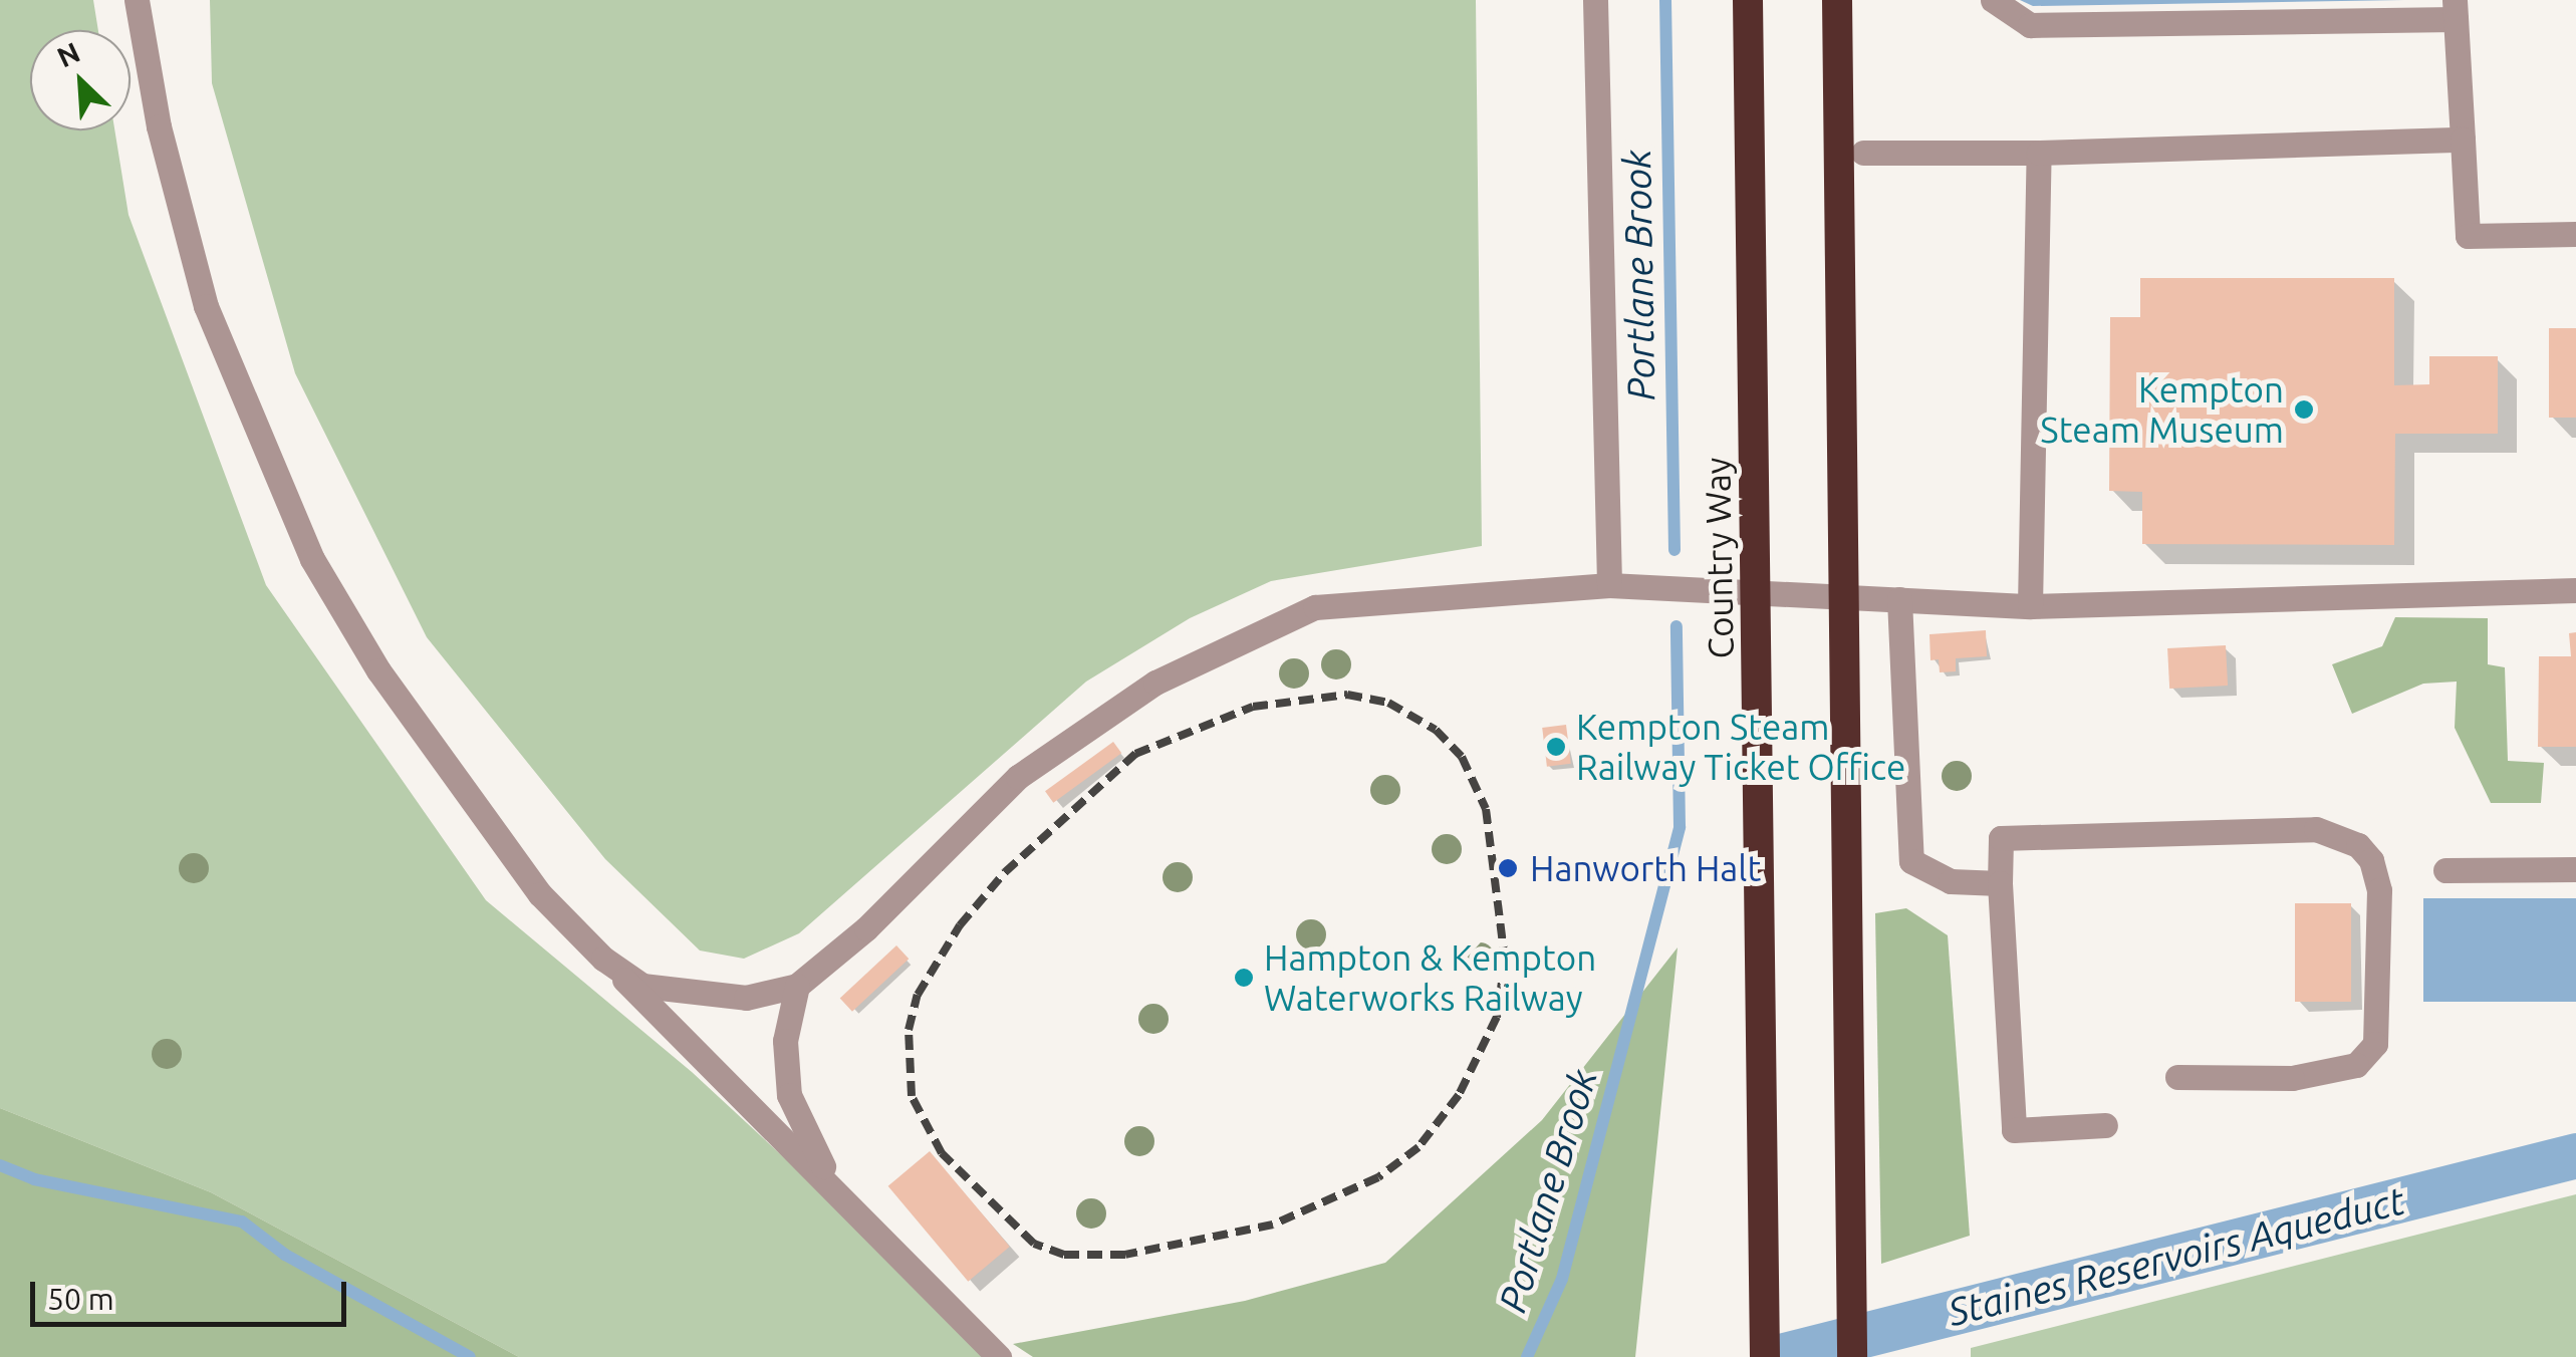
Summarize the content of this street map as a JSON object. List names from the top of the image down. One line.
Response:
{"streets":{"highway":["Country Way"]},"water":["Portlane Brook","Staines Reservoirs Aqueduct"],"places":["Kempton Steam Museum","Kempton Steam Railway Ticket Office","Hanworth Halt","Hampton & Kempton Waterworks Railway"],"scale_bar":"50 m","north":"top left"}
